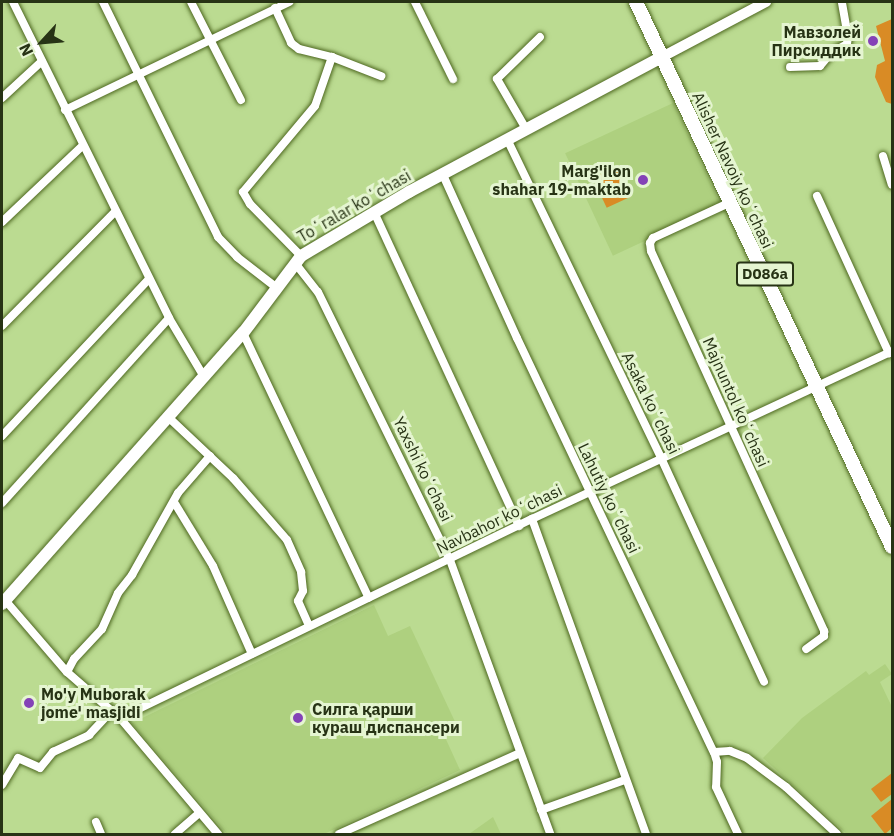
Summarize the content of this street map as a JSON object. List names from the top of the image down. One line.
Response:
{"streets":{"main road":["Alisher Navoiy koʻchasi","Toʻralar koʻchasi","D086a"],"street":["Majnuntol koʻchasi","Asaka koʻchasi","Yaxshi koʻchasi","Lahutiy koʻchasi","Navbahor koʻchasi"]},"crossings":[["Alisher Navoiy koʻchasi","Toʻralar koʻchasi"],["Alisher Navoiy koʻchasi","Majnuntol koʻchasi"],["Alisher Navoiy koʻchasi","Navbahor koʻchasi"],["Toʻralar koʻchasi","Asaka koʻchasi"],["Toʻralar koʻchasi","Yaxshi koʻchasi"],["Toʻralar koʻchasi","Lahutiy koʻchasi"],["Majnuntol koʻchasi","Navbahor koʻchasi"],["Asaka koʻchasi","Navbahor koʻchasi"],["Yaxshi koʻchasi","Navbahor koʻchasi"],["Lahutiy koʻchasi","Navbahor koʻchasi"]],"places":["Мавзолей Пирсиддик","Marg'ilon shahar 19-maktab","Mo'y Muborak jome' masjidi","Силга қарши кураш диспансери"],"north":"bottom left"}
